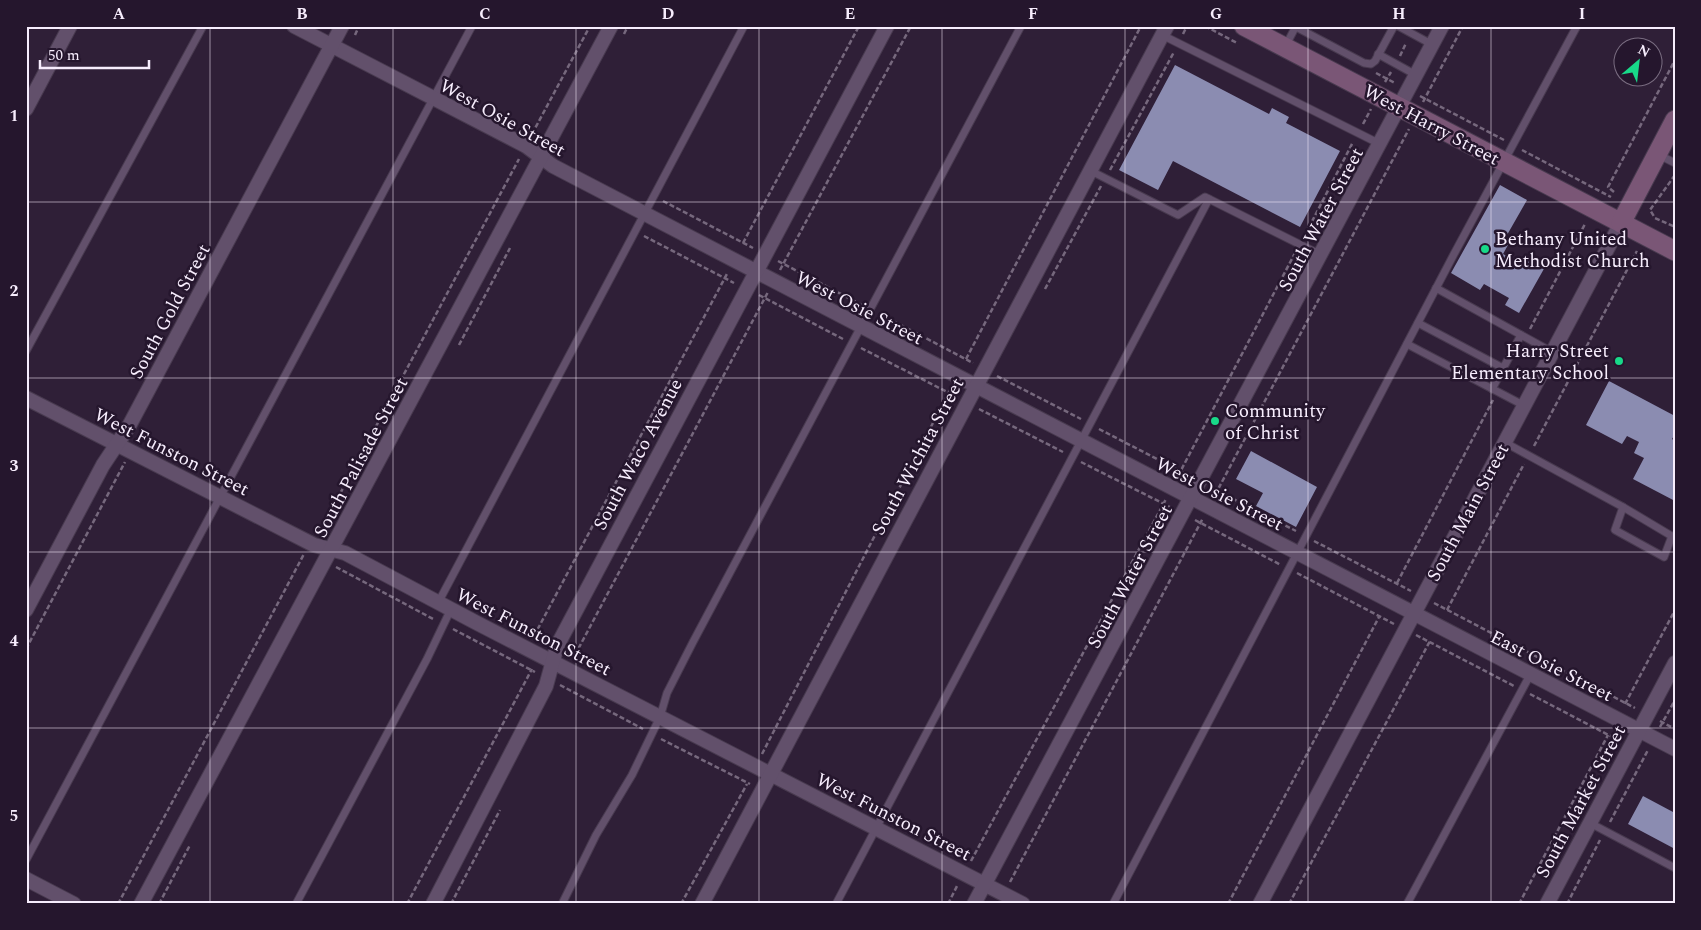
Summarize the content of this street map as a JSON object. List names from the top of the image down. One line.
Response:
{"streets":{"street":["West Osie Street","West Harry Street","South Water Street","South Gold Street","West Funston Street","South Waco Avenue","South Wichita Street","South Palisade Street","South Main Street","East Osie Street","South Market Street"]},"crossings":[["West Osie Street","South Water Street"],["West Osie Street","South Gold Street"],["West Osie Street","South Waco Avenue"],["West Osie Street","South Wichita Street"],["West Osie Street","South Palisade Street"],["West Osie Street","South Main Street"],["West Osie Street","East Osie Street"],["West Harry Street","South Water Street"],["West Harry Street","South Main Street"],["South Water Street","West Funston Street"],["South Gold Street","West Funston Street"],["West Funston Street","South Waco Avenue"],["West Funston Street","South Wichita Street"],["West Funston Street","South Palisade Street"],["South Main Street","East Osie Street"],["East Osie Street","South Market Street"]],"places":["Bethany United Methodist Church","Harry Street Elementary School","Community of Christ"],"scale_bar":"50 m","north":"top right","grid":{"columns":["A","B","C","D","E","F","G","H","I"],"rows":["1","2","3","4","5"]}}
